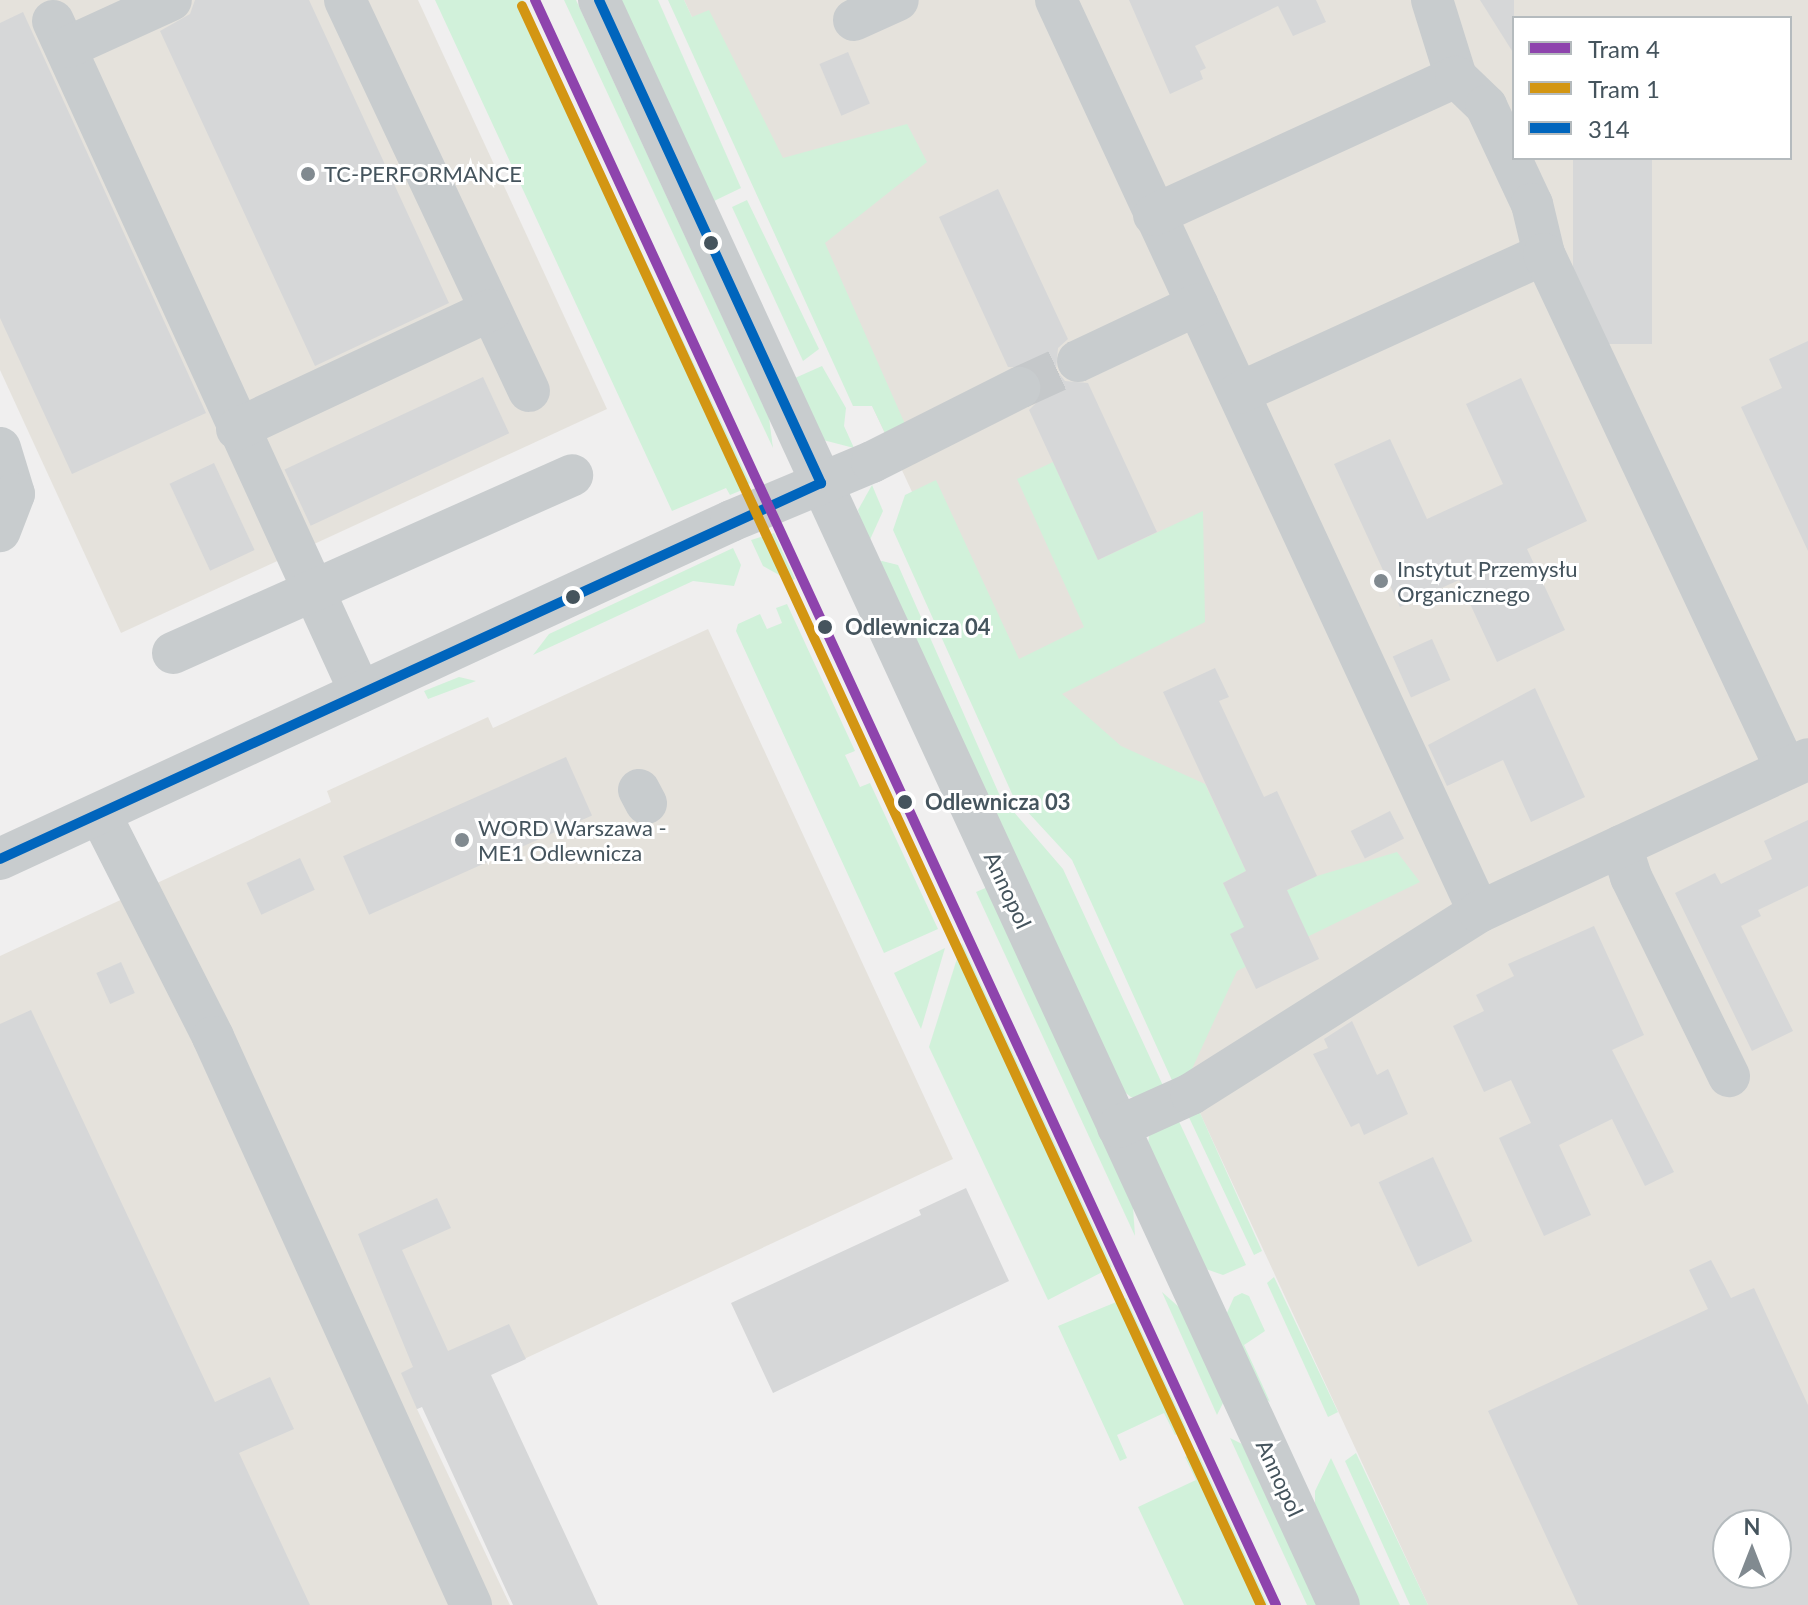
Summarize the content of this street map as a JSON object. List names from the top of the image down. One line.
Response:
{"streets":{"street":["Annopol"]},"places":["TC-PERFORMANCE","Instytut Przemysłu Organicznego","Odlewnicza 04","Odlewnicza 03","WORD Warszawa - ME1 Odlewnicza"],"lines":["tram line 4","transit line 314","tram line 1"],"legend":["Tram 4","Tram 1","314"],"north":"top"}
